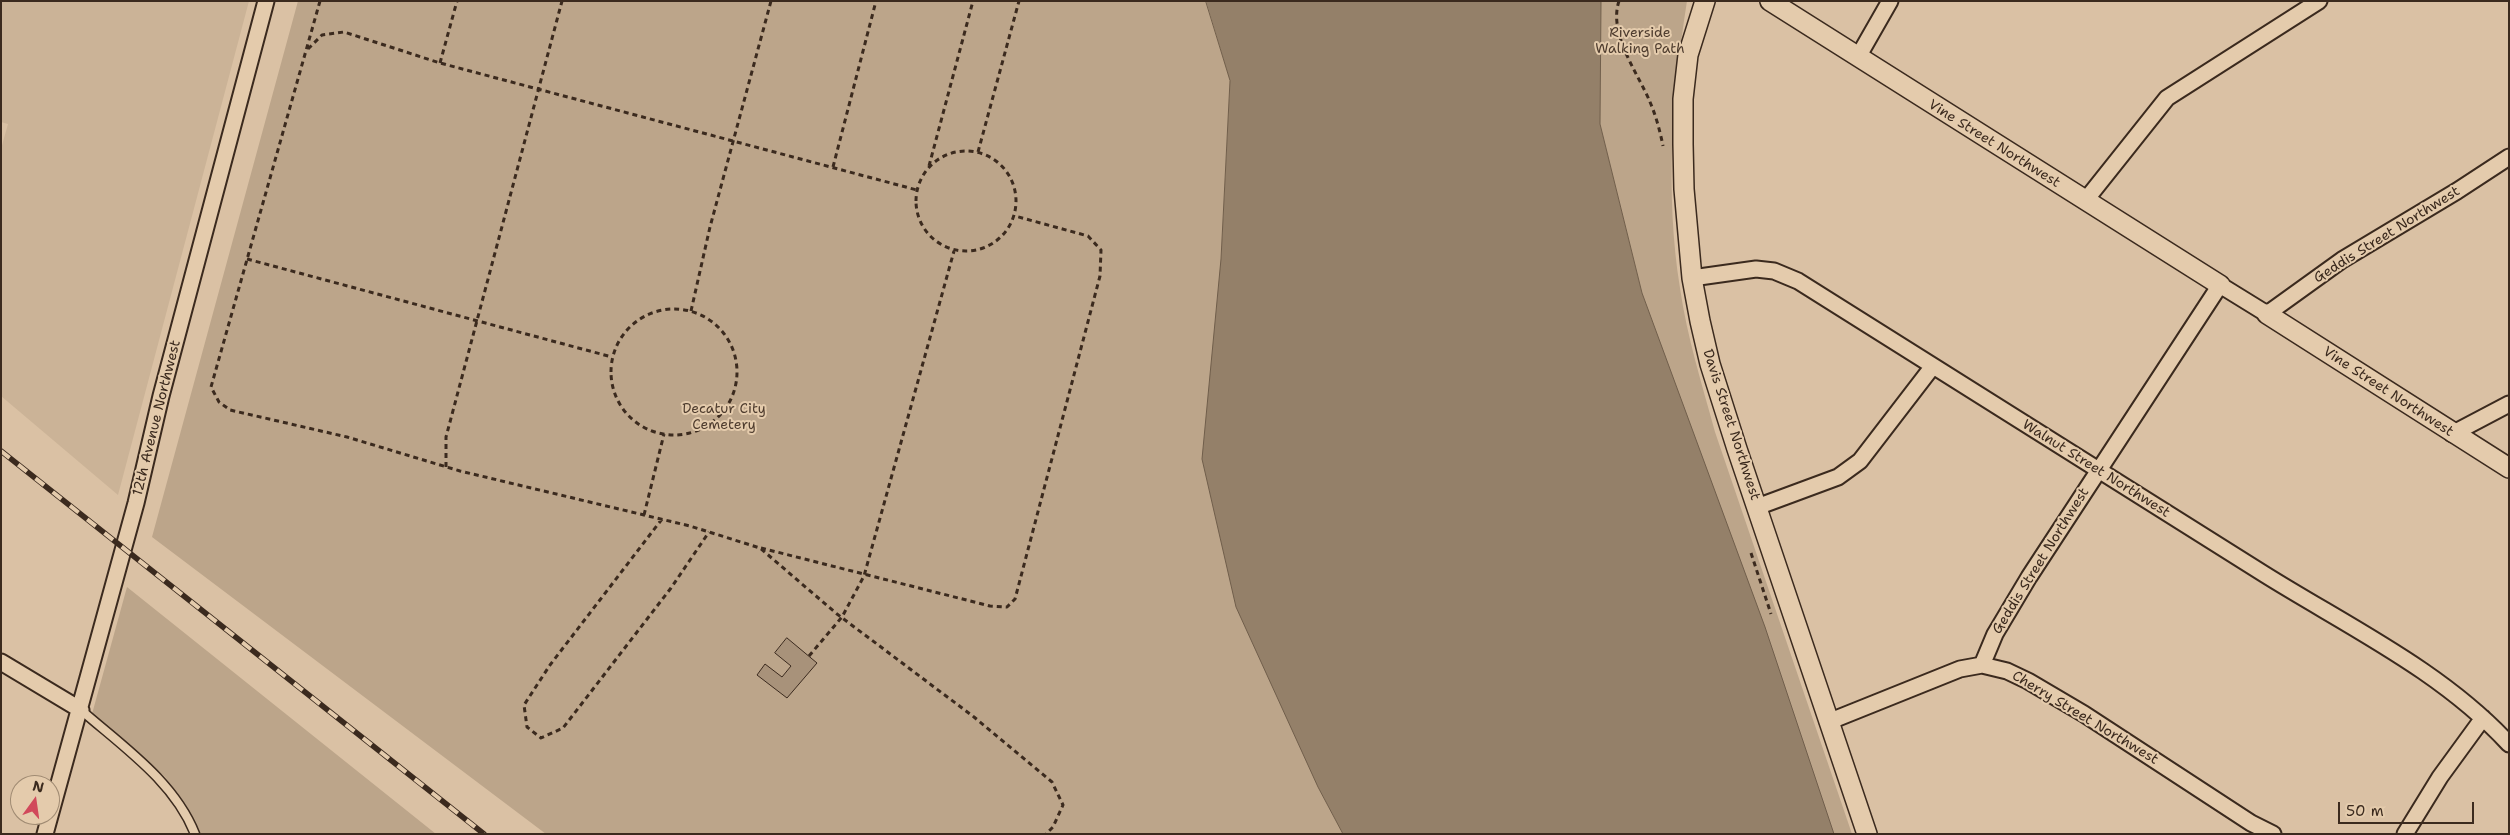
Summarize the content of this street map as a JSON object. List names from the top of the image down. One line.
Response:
{"streets":{"street":["Vine Street Northwest","Geddis Street Northwest","12th Avenue Northwest","Davis Street Northwest","Walnut Street Northwest","Cherry Street Northwest"]},"crossings":[["Vine Street Northwest","Geddis Street Northwest"],["Geddis Street Northwest","Walnut Street Northwest"],["Geddis Street Northwest","Cherry Street Northwest"],["Davis Street Northwest","Walnut Street Northwest"],["Davis Street Northwest","Cherry Street Northwest"]],"parks":["Riverside Walking Path","Decatur City Cemetery"],"scale_bar":"50 m","north":"top"}
